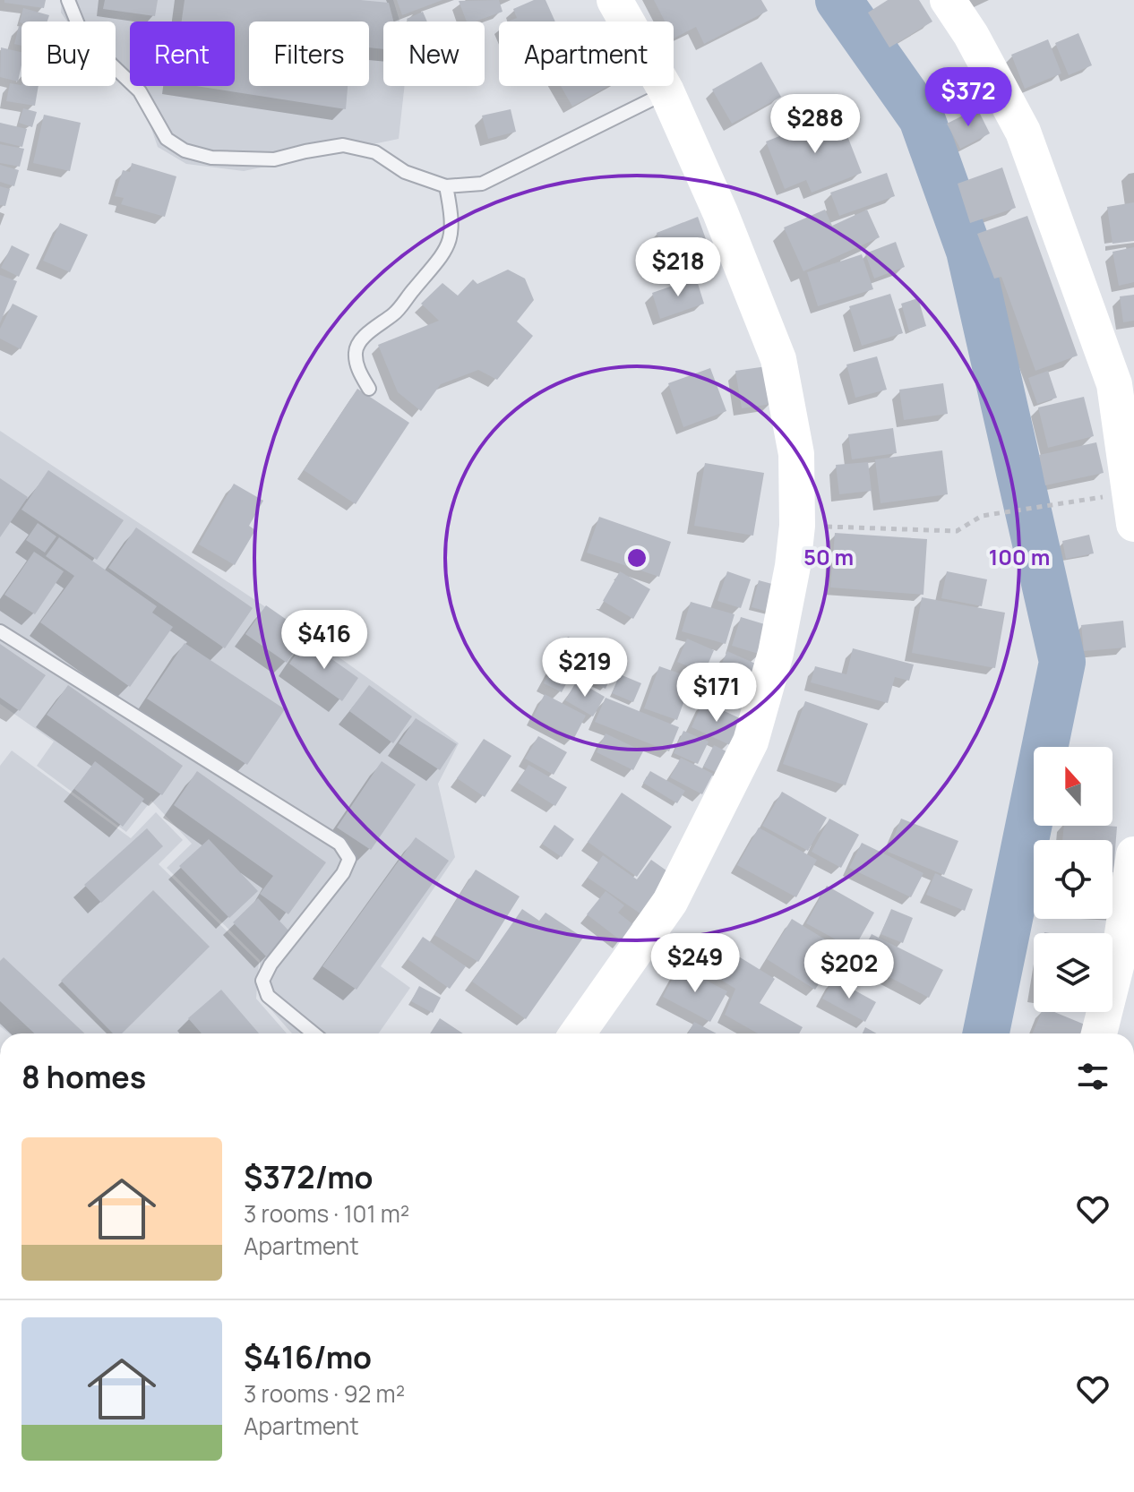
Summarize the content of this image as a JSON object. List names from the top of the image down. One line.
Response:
{"north":"top","page":{"chip":["Buy","Rent","Filters","New","Apartment"],"price":["$372","$288","$218","$416","$219","$171","$249","$202"],"heading":"8 homes","list":[{"name":"$372/mo","note":"3 rooms · 101 m² · Apartment"},{"name":"$416/mo","note":"3 rooms · 92 m² · Apartment"}]},"rings":["50 m","100 m"]}
